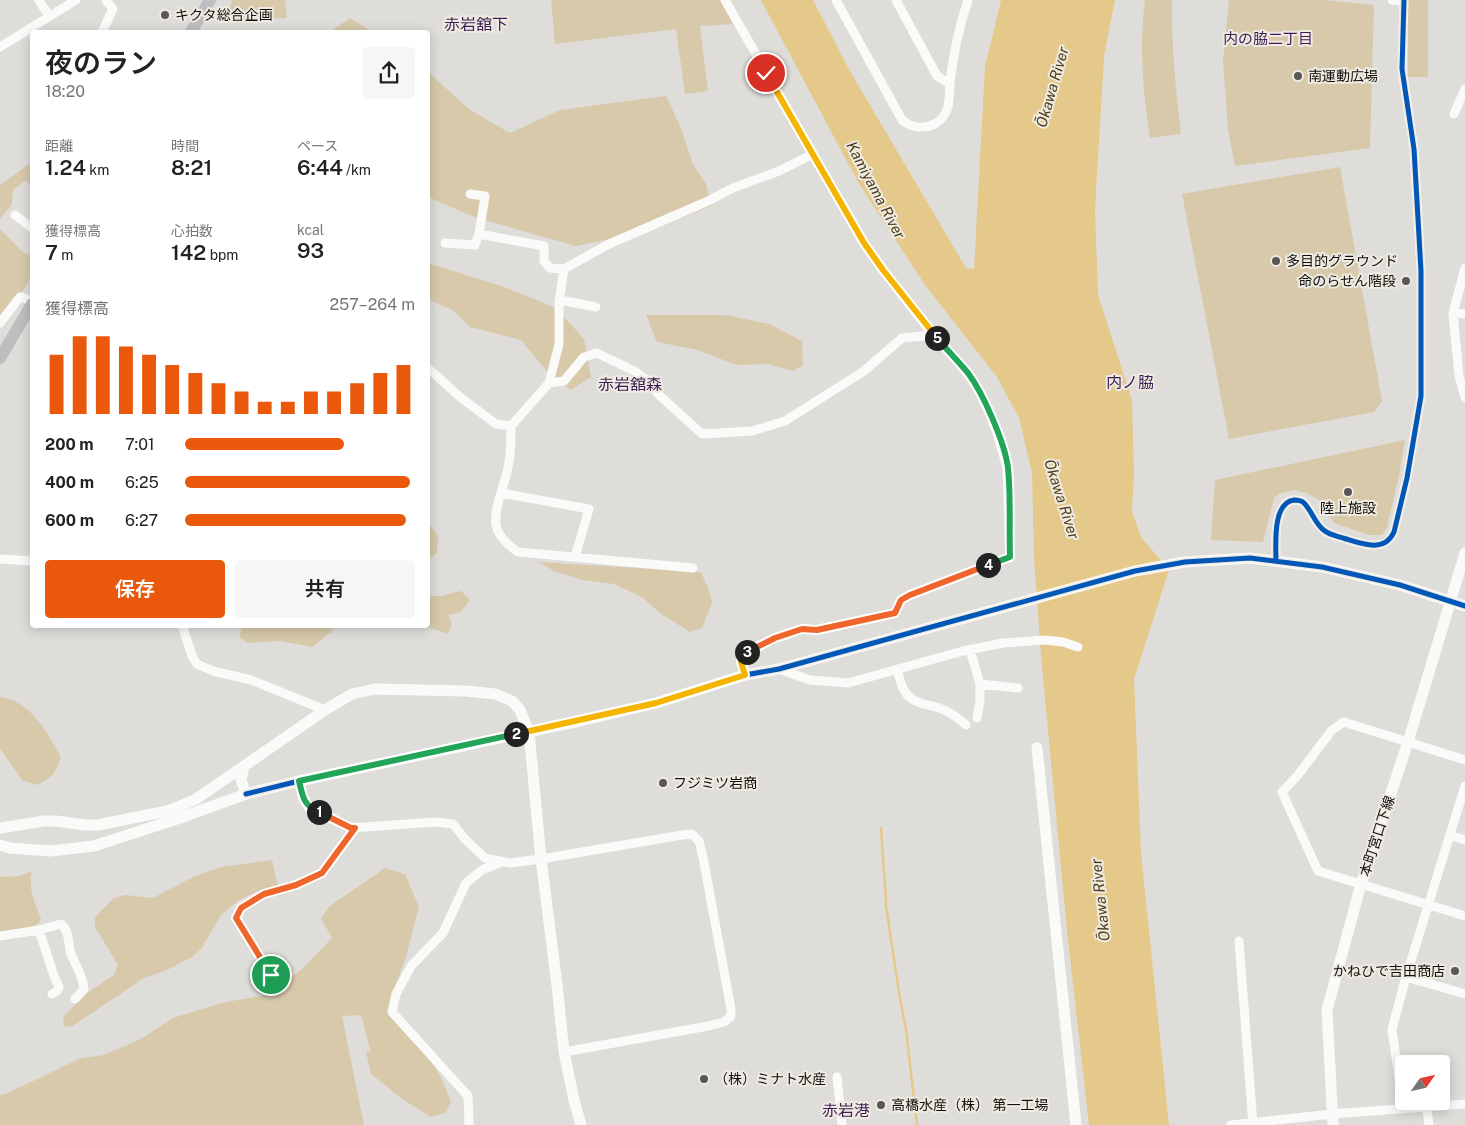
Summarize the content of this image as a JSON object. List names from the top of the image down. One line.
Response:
{"streets":{"street":["本町宮口下線"]},"districts":["赤岩舘下","内の脇二丁目","内ノ脇","赤岩舘森","赤岩港"],"water":["Ōkawa River","Kamiyama River"],"places":["キクタ総合企画","南運動広場","多目的グラウンド","命のらせん階段","陸上施設","フジミツ岩商","かねひで吉田商店","（株）ミナト水産","高橋水産（株） 第一工場"],"north":"top right","page":{"heading":["夜のラン","18:20"],"stats":[["距離","1.24 km"],["時間","8:21"],["ペース","6:44 /km"],["獲得標高","7 m"],["心拍数","142 bpm"],["kcal","93"]],"chart":["獲得標高","257–264 m"],"pins":["5","4","3","2","1"],"list":[{"name":"200 m","note":"7:01"},{"name":"400 m","note":"6:25"},{"name":"600 m","note":"6:27"}],"buttons":["保存","共有"]}}
